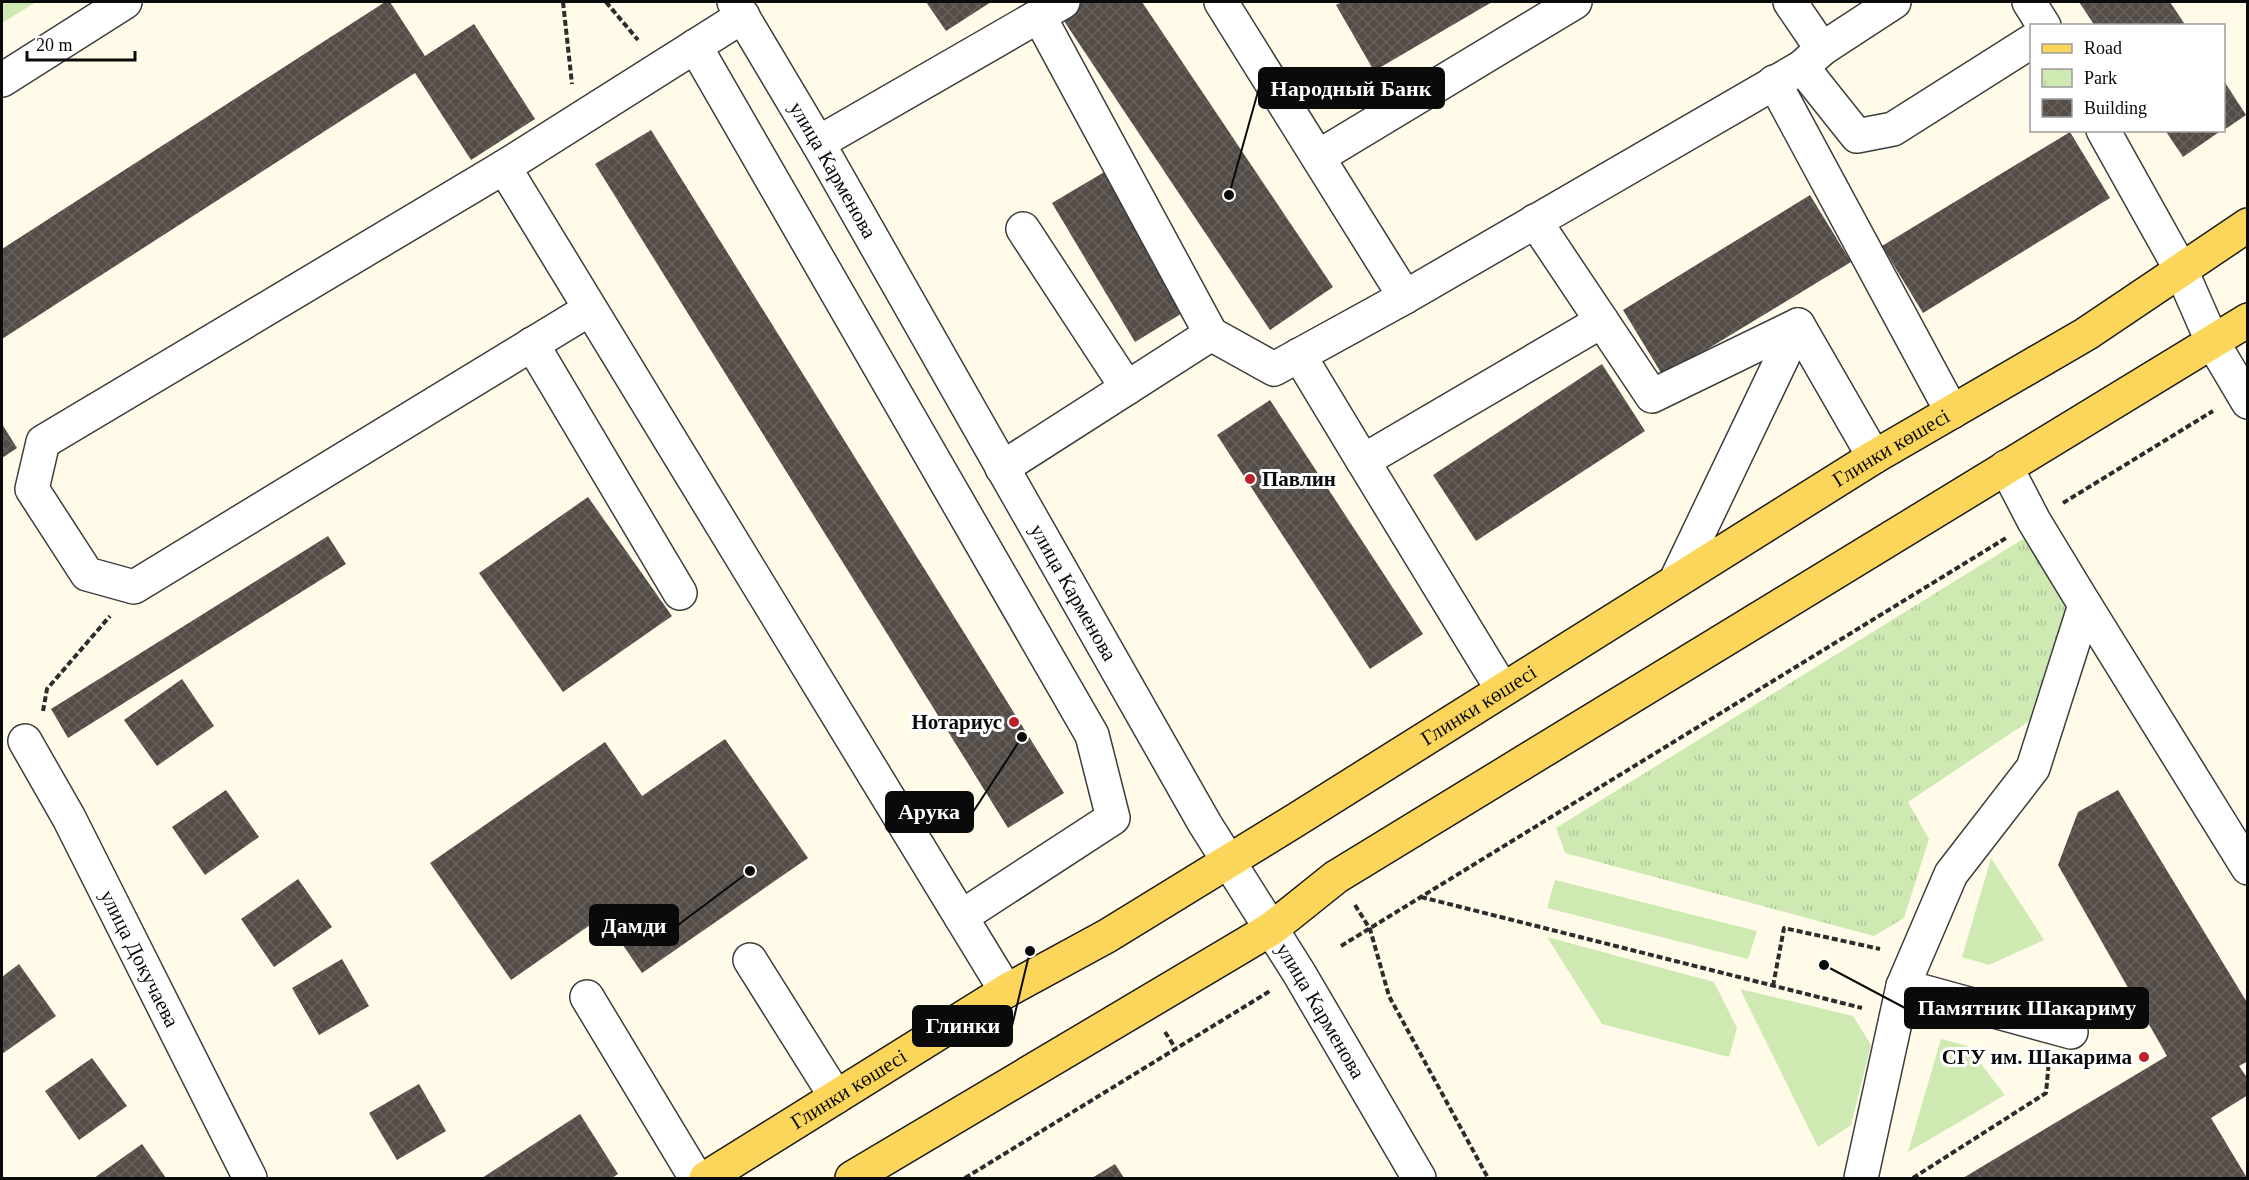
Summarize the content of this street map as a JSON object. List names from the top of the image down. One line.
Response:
{"streets":{"main road":["Глинки көшесі"],"street":["улица Карменова","улица Докучаева"]},"crossings":[["улица Карменова","Глинки көшесі"]],"places":["Народный Банк","Павлин","Нотариус","Арука","Дамди","Глинки","Памятник Шакариму","СГУ им. Шакарима"],"legend":["Road","Park","Building"],"scale_bar":"20 m"}
